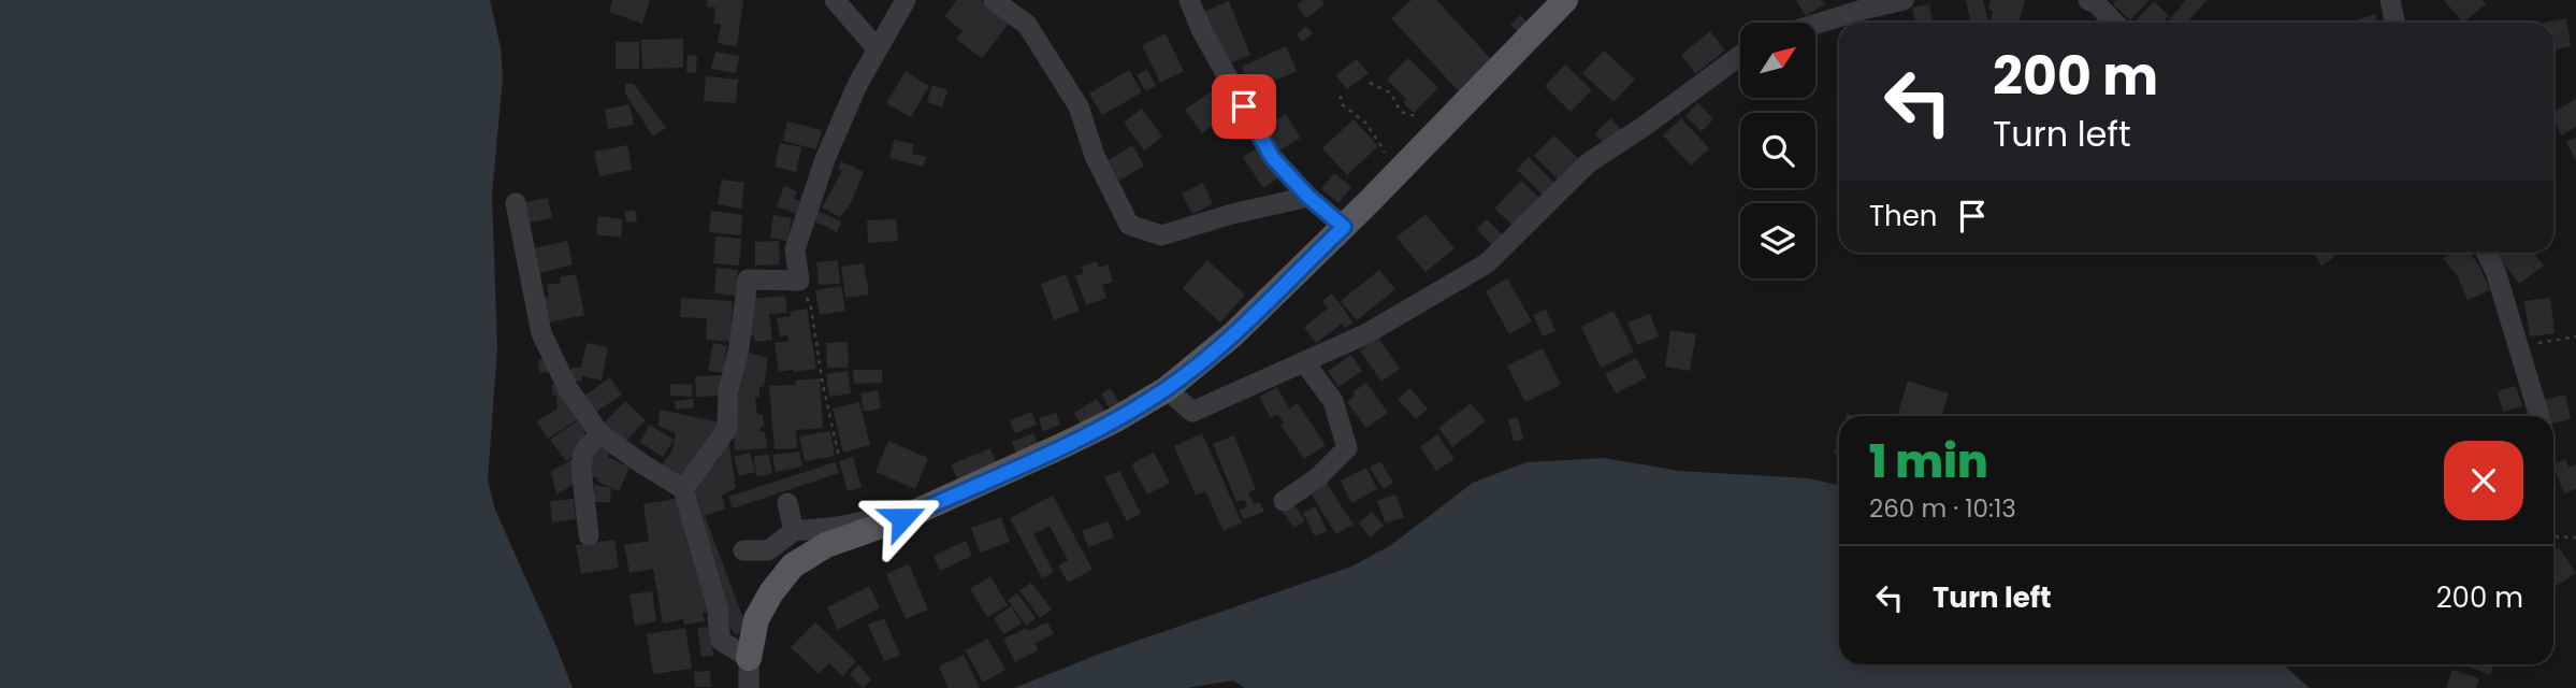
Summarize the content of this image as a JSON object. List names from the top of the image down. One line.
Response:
{"north":"top right","page":{"turn":["200 m","Turn left"],"then":"Then","heading":["1 min","260 m · 10:13"],"list":[{"name":"Turn left","value":"200 m"}]}}
